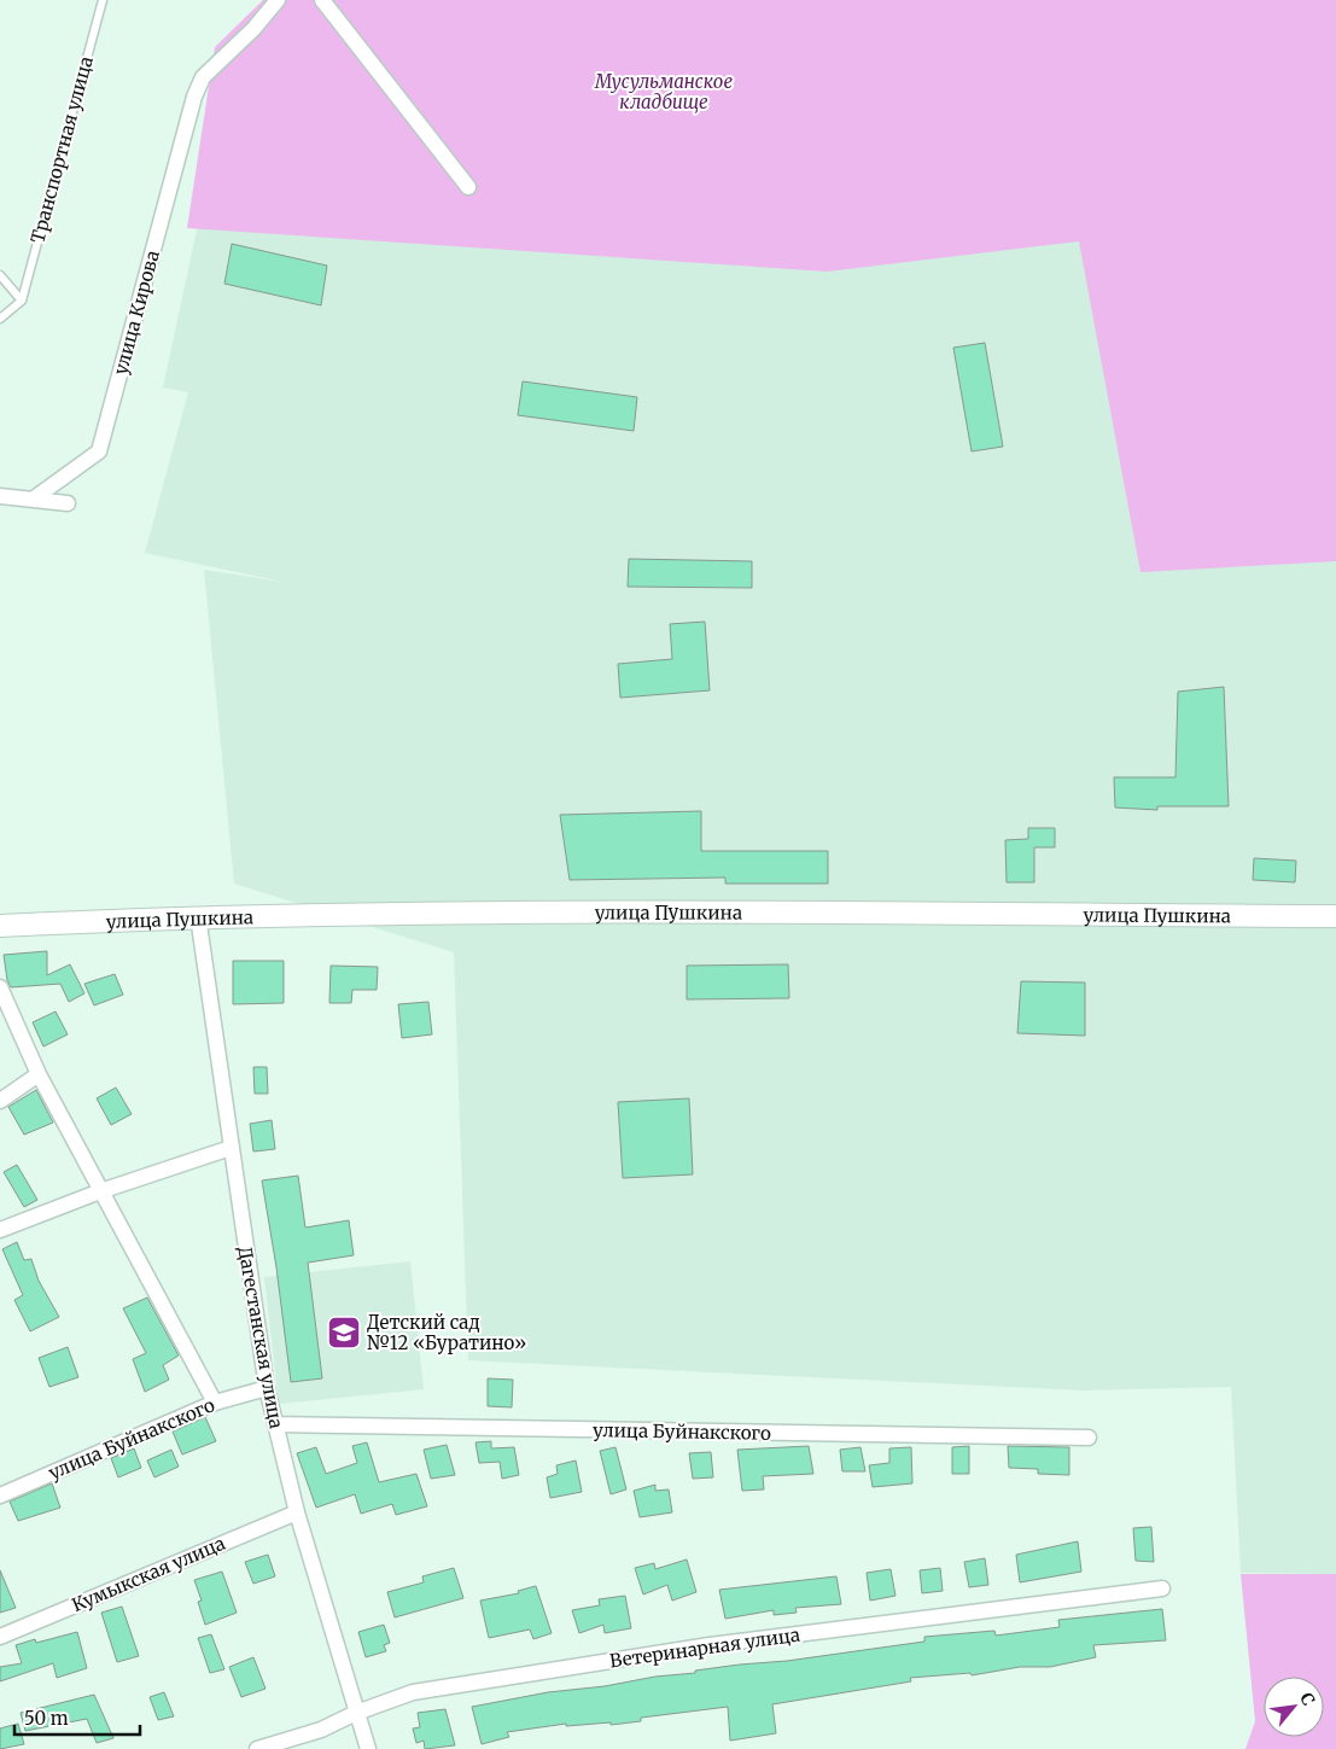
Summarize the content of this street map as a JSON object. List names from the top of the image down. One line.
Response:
{"streets":{"street":["улица Кирова","улица Пушкина","Дагестанская улица","улица Буйнакского","Кумыкская улица","Ветеринарная улица"],"lane":["Транспортная улица"]},"crossings":[["улица Пушкина","Дагестанская улица"],["Дагестанская улица","улица Буйнакского"],["Дагестанская улица","Кумыкская улица"],["Дагестанская улица","Ветеринарная улица"]],"parks":["Мусульманское кладбище"],"places":{"school or university":["Детский сад №12 «Буратино»"]},"scale_bar":"50 m","north":"top right"}
